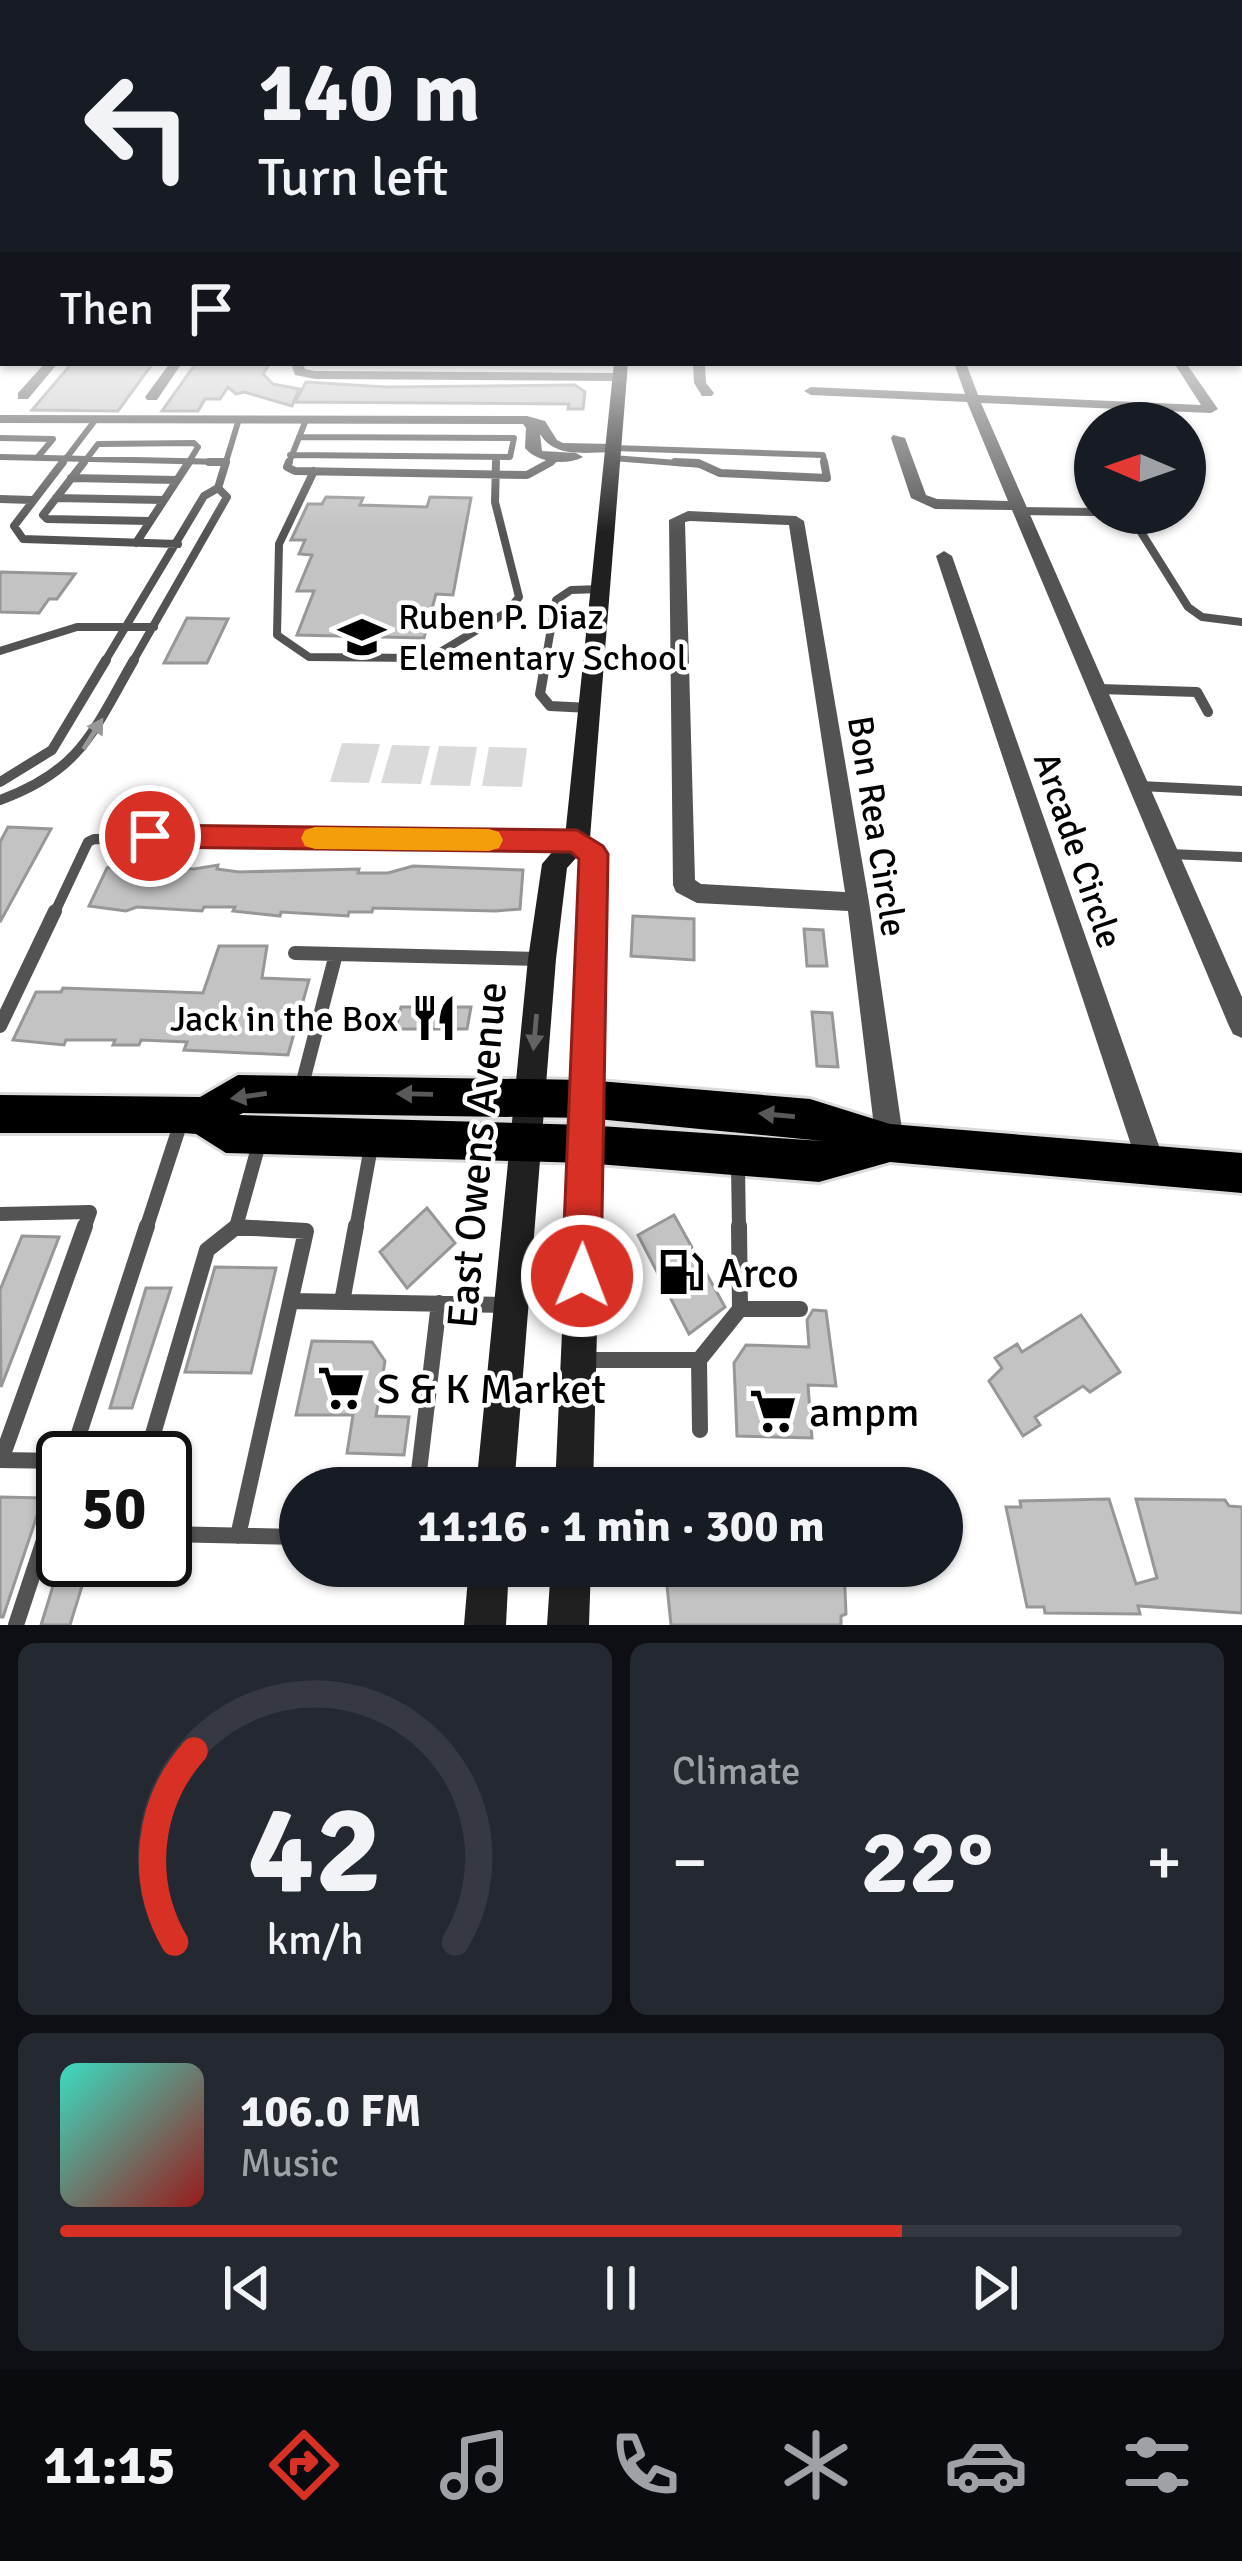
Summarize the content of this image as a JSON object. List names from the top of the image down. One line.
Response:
{"streets":{"main road":["East Owens Avenue"],"street":["Bon Rea Circle","Arcade Circle"]},"places":{"school or university":["Ruben P. Diaz Elementary School"],"restaurant":["Jack in the Box"],"fuel station":["Arco"],"supermarket":["S & K Market","ampm"]},"north":"left","page":{"turn":["140 m","Turn left"],"then":"Then","limit":"50","trip":"11:16 · 1 min · 300 m","tile":"Climate","heat":["−","22°","+"],"song":["106.0 FM","Music"],"tabs":"11:15","gauge":["42","km/h"]}}
